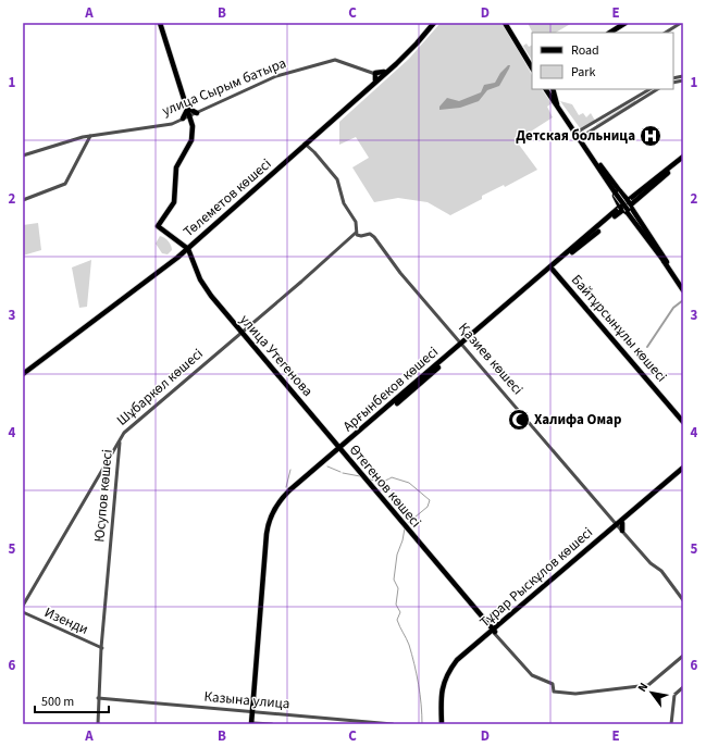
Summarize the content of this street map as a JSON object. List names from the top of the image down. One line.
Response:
{"streets":{"main road":["Төлеметов көшесі","Байтұрсынұлы көшесі","улица Утегенова","Арғынбеков көшесі","Өтегенов көшесі","Тұрар Рыскұлов көшесі"],"street":["улица Сырым батыра","Қазиев көшесі","Шұбаркөл көшесі","Юсупов көшесі","Изенди","Казына улица"]},"crossings":[["улица Сырым батыра","Төлеметов көшесі"],["Төлеметов көшесі","улица Утегенова"],["Төлеметов көшесі","Өтегенов көшесі"],["Байтұрсынұлы көшесі","Арғынбеков көшесі"],["улица Утегенова","Шұбаркөл көшесі"],["улица Утегенова","Өтегенов көшесі"],["Қазиев көшесі","Шұбаркөл көшесі"],["Қазиев көшесі","Арғынбеков көшесі"],["Қазиев көшесі","Тұрар Рыскұлов көшесі"],["Шұбаркөл көшесі","Өтегенов көшесі"],["Шұбаркөл көшесі","Юсупов көшесі"],["Арғынбеков көшесі","Өтегенов көшесі"],["Арғынбеков көшесі","Казына улица"],["Өтегенов көшесі","Тұрар Рыскұлов көшесі"],["Юсупов көшесі","Изенди"],["Юсупов көшесі","Казына улица"]],"places":{"hospital":["Детская больница"],"mosque":["Халифа Омар"]},"legend":["Road","Park"],"scale_bar":"500 m","north":"top left","grid":{"columns":["A","B","C","D","E"],"rows":["1","2","3","4","5","6"]}}
